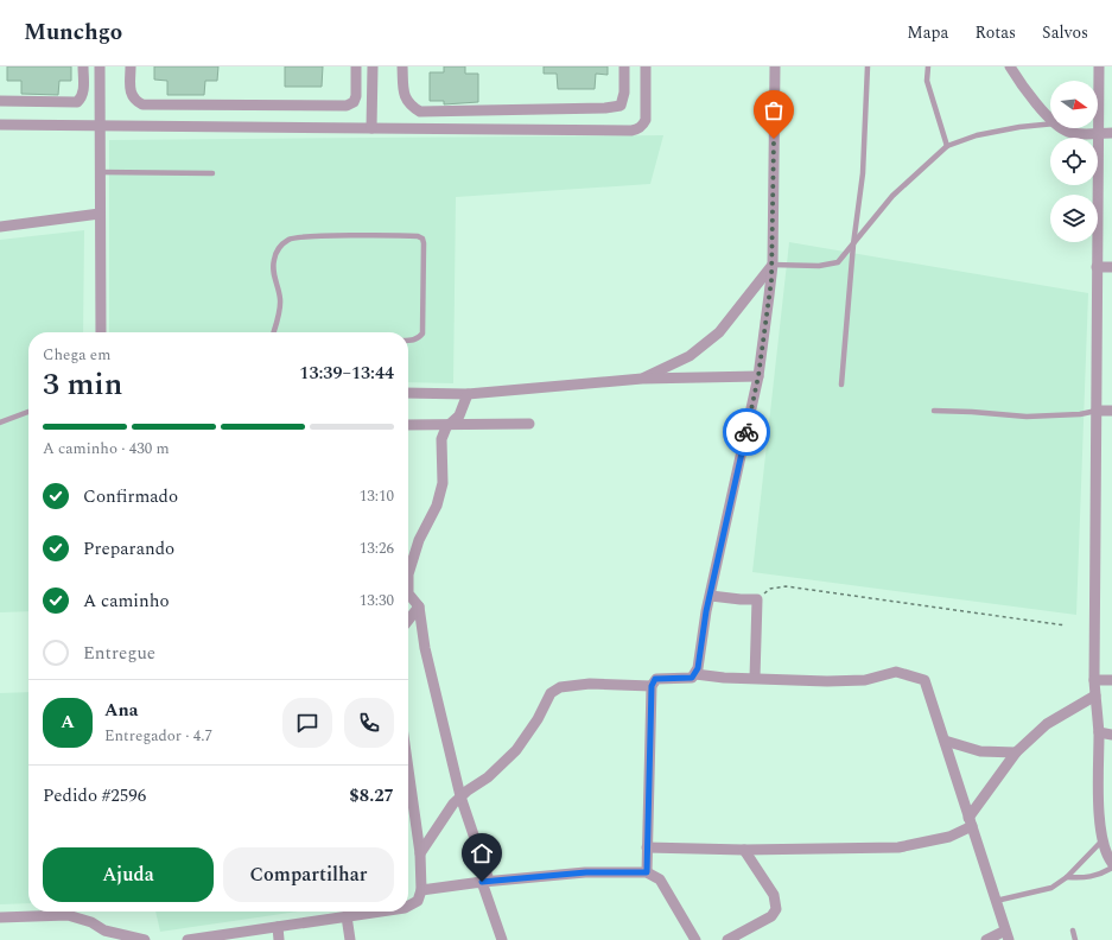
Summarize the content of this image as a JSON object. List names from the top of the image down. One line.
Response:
{"north":"right","page":{"header":"Munchgo","nav":["Mapa","Rotas","Salvos"],"heading":["3 min","Chega em","13:39–13:44"],"panel":["Ana","Entregador · 4.7","Pedido #2596","$8.27"],"bar":"A caminho · 430 m","list":[["Confirmado","13:10"],["Preparando","13:26"],["A caminho","13:30"],"Entregue"],"round":"A","buttons":["Ajuda","Compartilhar"]}}
